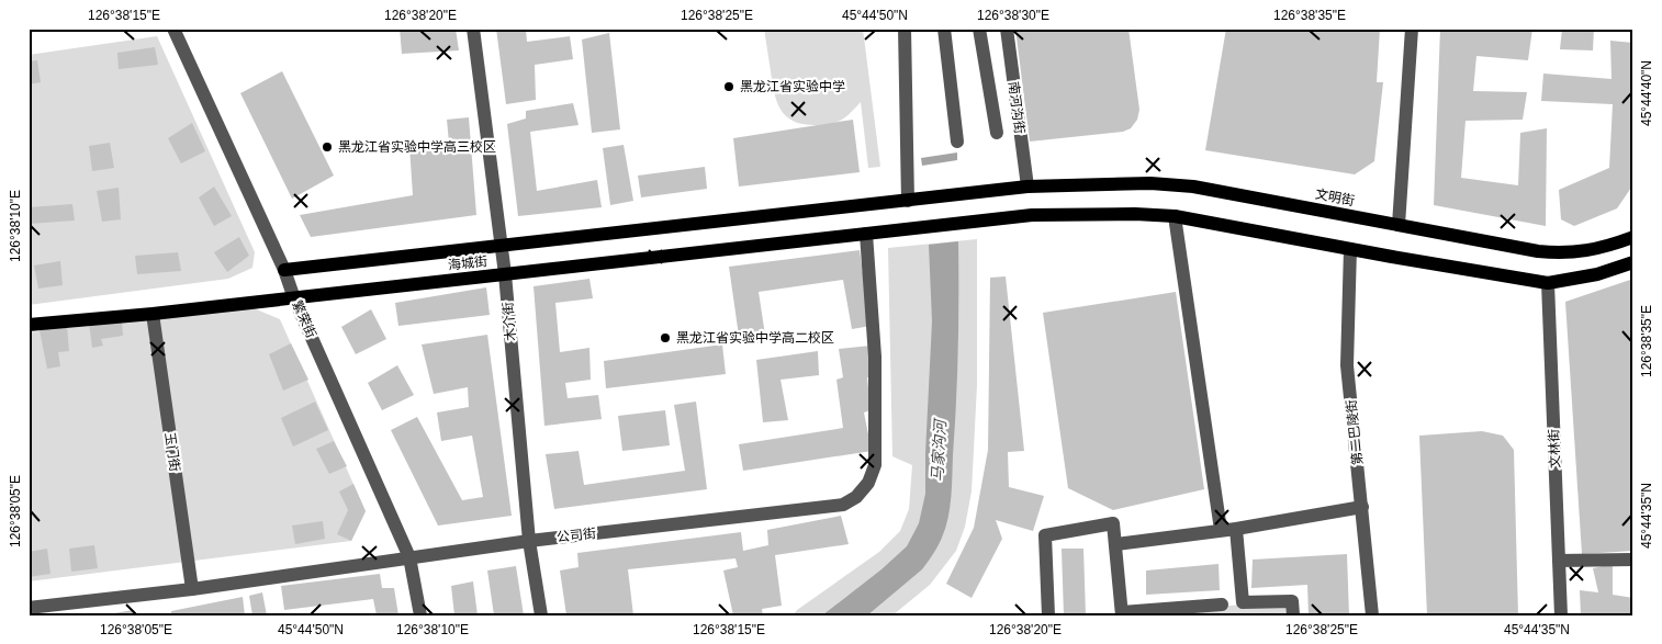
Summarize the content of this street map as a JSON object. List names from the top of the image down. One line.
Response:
{"streets":{"main road":["文明街","海城街"],"street":["南河沟街","繁荣街","木介街","第二巴陵街","文林街","玉门街","公司街"]},"crossings":[["南河沟街","文明街"],["文明街","海城街"],["海城街","繁荣街"],["海城街","木介街"],["海城街","玉门街"],["海城街","公司街"],["繁荣街","公司街"],["木介街","公司街"],["玉门街","公司街"]],"water":["马家沟河"],"places":["黑龙江省实验中学","黑龙江省实验中学高三校区","黑龙江省实验中学高二校区"],"coordinates":["126°38'15\"E","126°38'20\"E","126°38'25\"E","45°44'50\"N","126°38'30\"E","126°38'35\"E","45°44'40\"N","126°38'10\"E","126°38'05\"E","45°44'35\"N"]}
